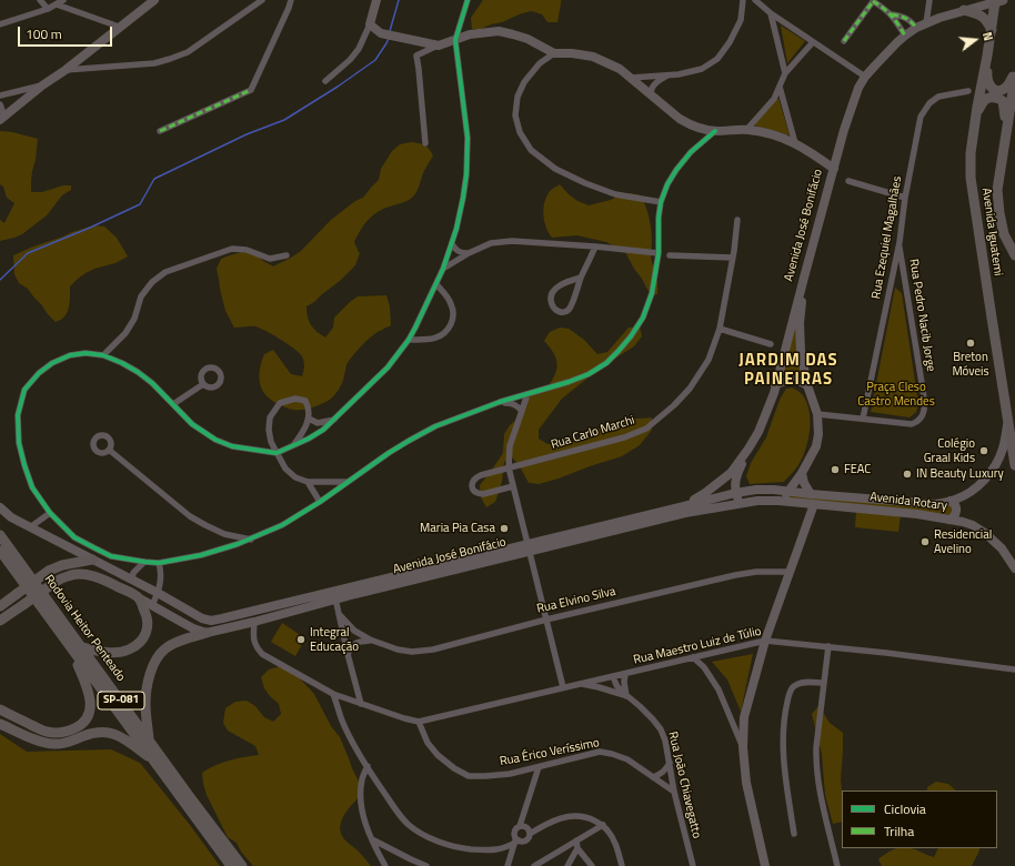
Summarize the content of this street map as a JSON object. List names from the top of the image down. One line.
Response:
{"streets":{"main road":["Avenida José Bonifácio","Avenida Iguatemi","Avenida Rotary","Rodovia Heitor Penteado","SP-081"],"street":["Rua Ezequiel Magalhães","Rua Pedro Nacib Jorge","Rua Carlo Marchi","Rua Elvino Silva","Rua Maestro Luiz de Túlio","Rua Érico Veríssimo","Rua João Chiavegatto"]},"crossings":[["Avenida José Bonifácio","Avenida Iguatemi"],["Avenida José Bonifácio","Avenida Rotary"],["Avenida Iguatemi","Avenida Rotary"],["Rua Ezequiel Magalhães","Rua Pedro Nacib Jorge"],["Rua Maestro Luiz de Túlio","Rua Érico Veríssimo"],["Rua Maestro Luiz de Túlio","Rua João Chiavegatto"],["Rua Érico Veríssimo","Rua João Chiavegatto"]],"districts":["JARDIM DAS PAINEIRAS"],"parks":["Praça Cleso Castro Mendes"],"places":["Breton Móveis","Colégio Graal Kids","FEAC","IN Beauty Luxury","Maria Pia Casa","Residencial Avelino","Integral Educação"],"legend":["Ciclovia","Trilha"],"scale_bar":"100 m","north":"right"}
